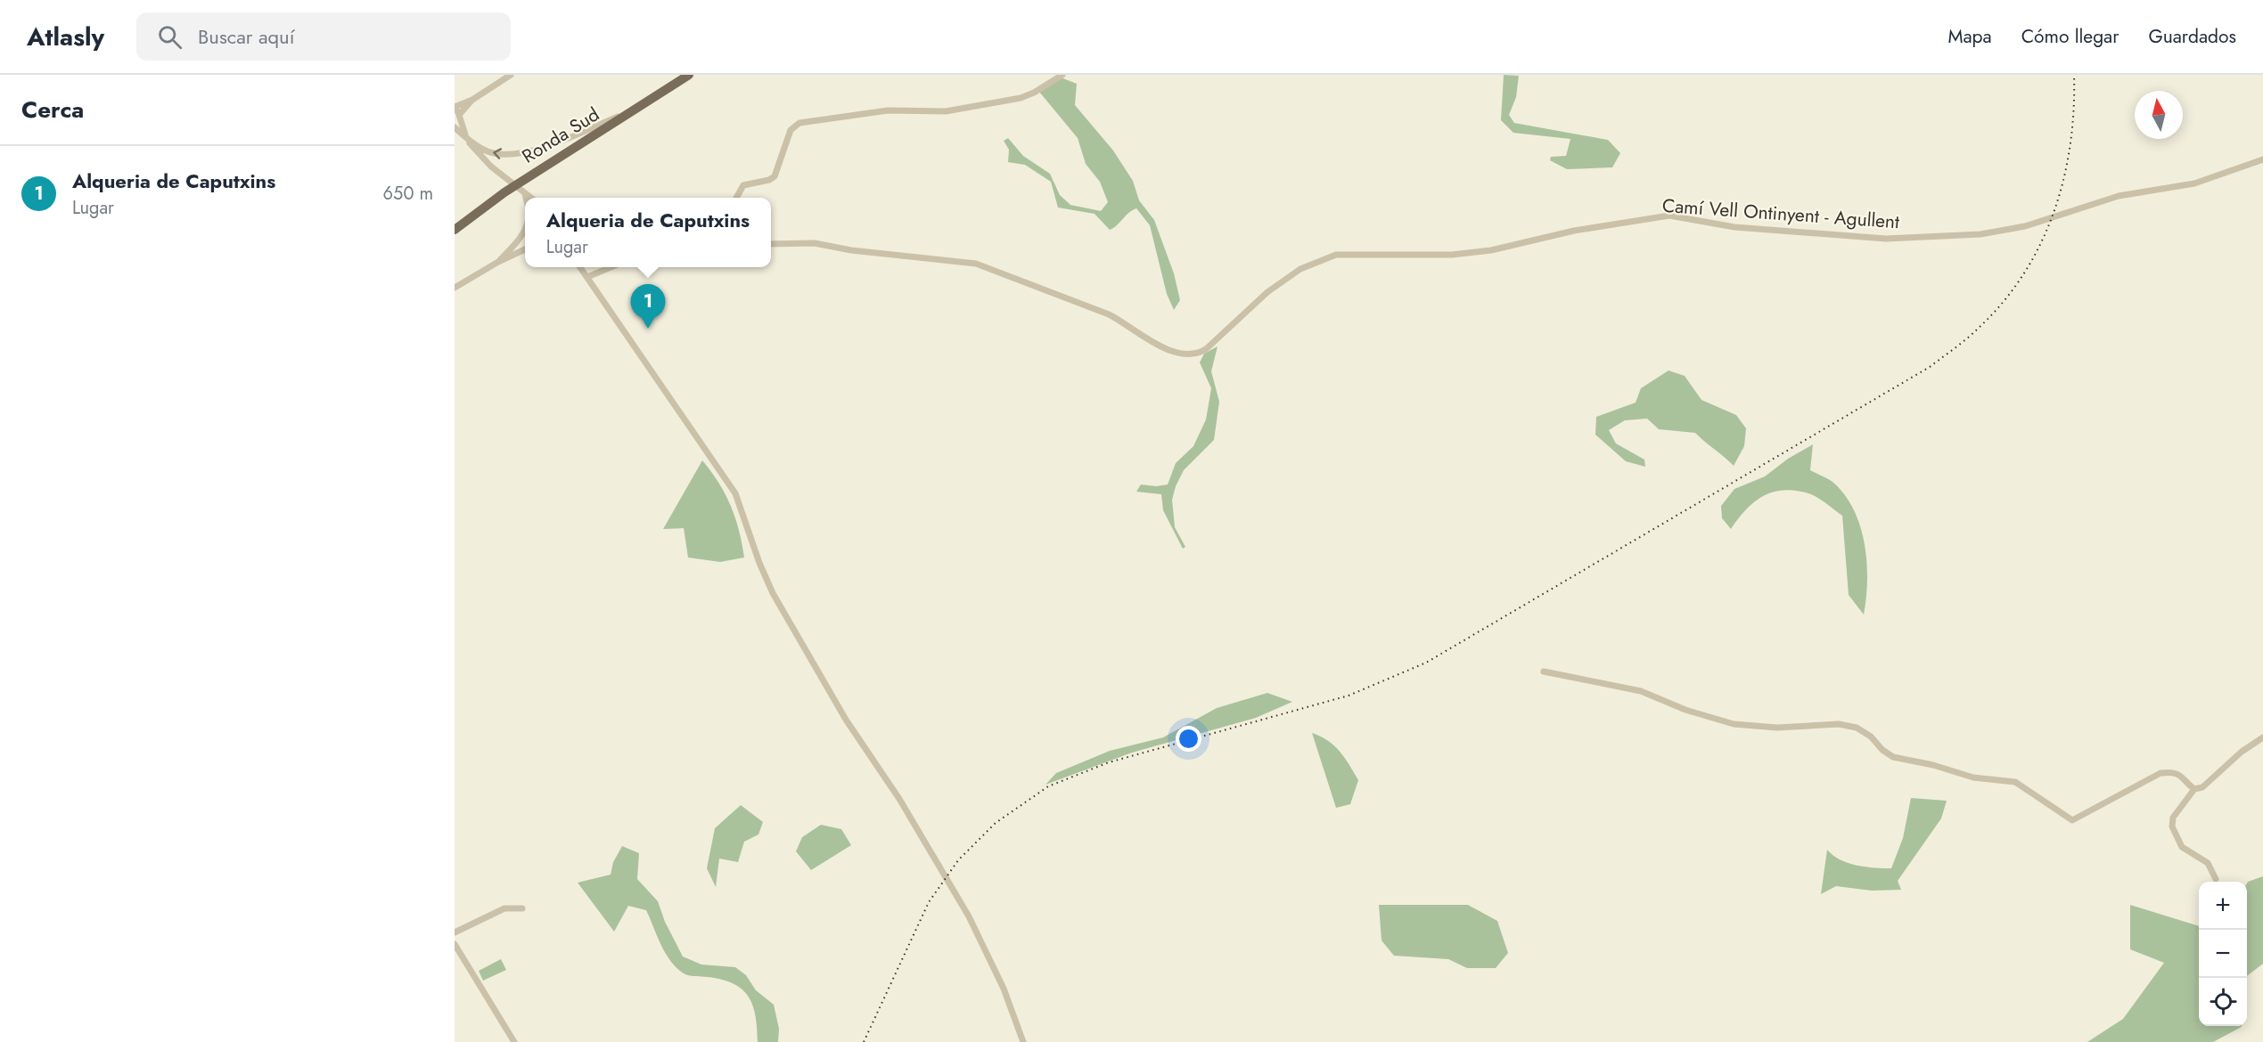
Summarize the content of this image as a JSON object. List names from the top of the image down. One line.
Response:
{"streets":{"main road":["Ronda Sud"],"street":["Camí Vell Ontinyent - Agullent"]},"north":"top","page":{"header":"Atlasly","search":"Buscar aquí","nav":["Mapa","Cómo llegar","Guardados"],"heading":"Cerca","list":[{"mark":"1","name":"Alqueria de Caputxins","note":"Lugar","value":"650 m"}],"popup":["Alqueria de Caputxins","Lugar"],"pins":"1","map_buttons":["+","−"]}}
